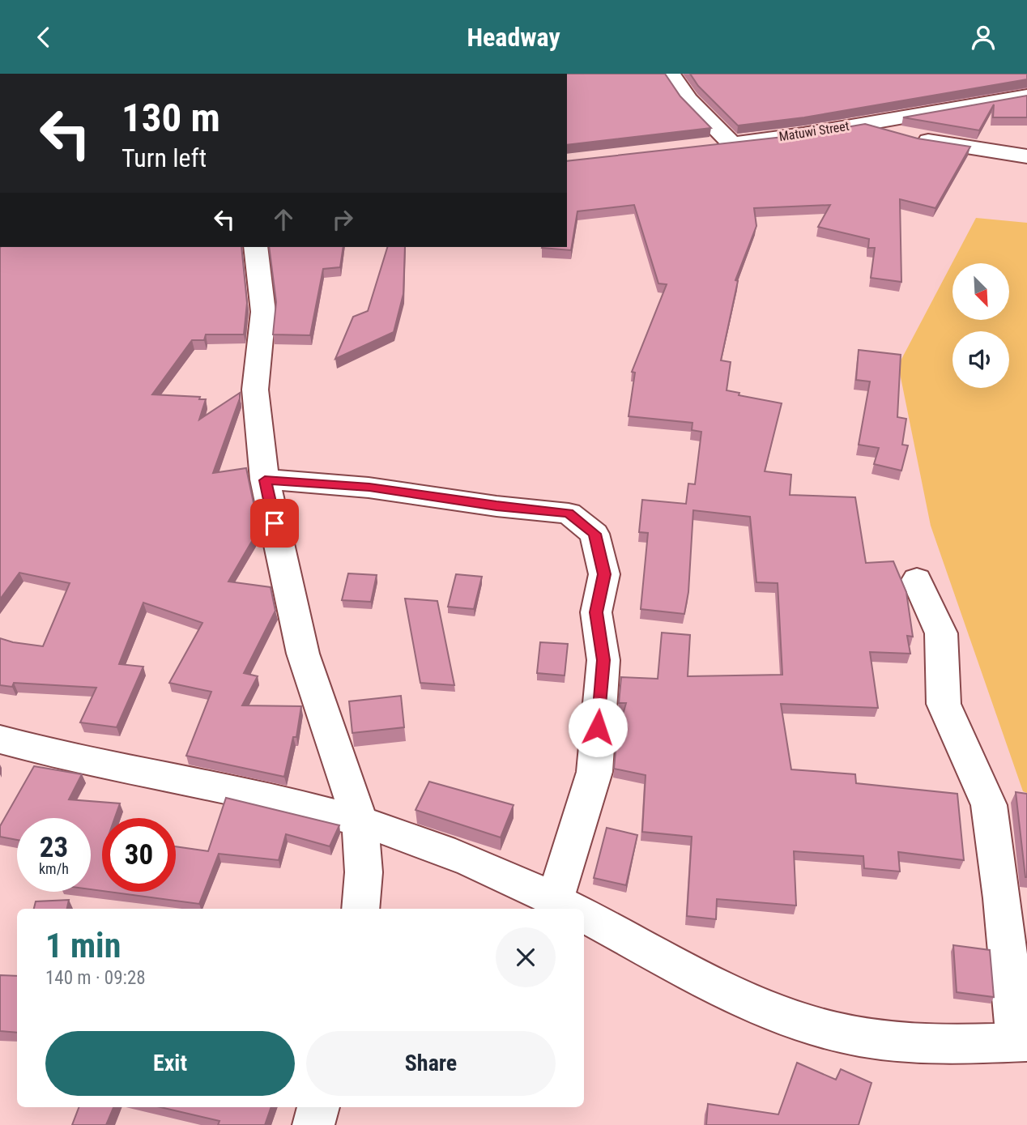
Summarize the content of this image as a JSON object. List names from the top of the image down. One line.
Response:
{"streets":{"street":["Matuwi Street"]},"north":"bottom right","page":{"header":"Headway","turn":["130 m","Turn left"],"speed":"23 km/h","limit":"30","heading":["1 min","140 m · 09:28"],"buttons":["Exit","Share"]}}
